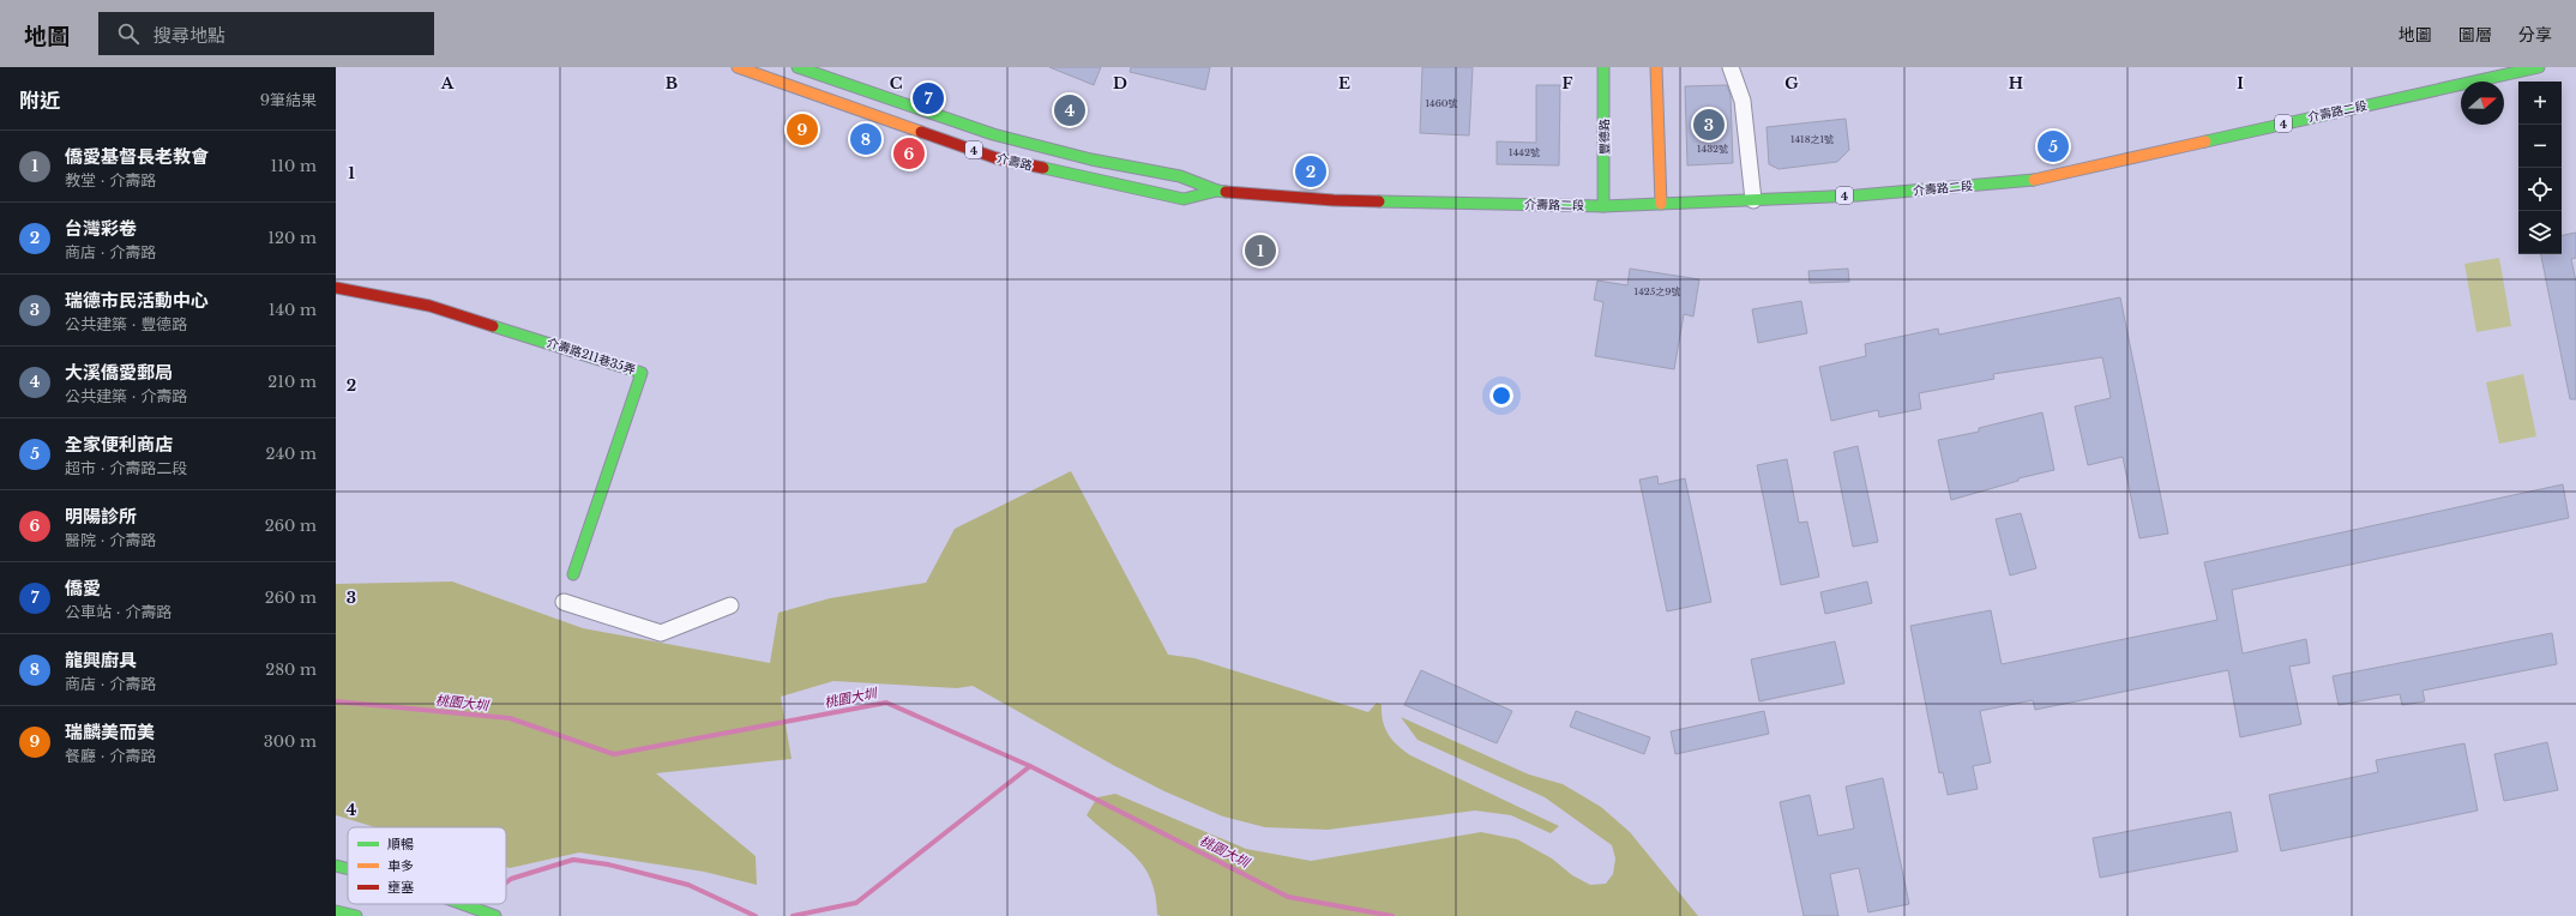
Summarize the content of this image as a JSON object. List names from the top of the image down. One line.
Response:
{"streets":{"main road":["介壽路二段","4","豐德路","介壽路","介壽路211巷35弄"]},"crossings":[["介壽路二段","豐德路"],["介壽路二段","介壽路"]],"water":["桃園大圳"],"house_numbers":["1460號","1418之1號","1432號","1442號","1425之9號"],"legend":["順暢","車多","壅塞"],"north":"right","page":{"header":"地圖","search":"搜尋地點","nav":["地圖","圖層","分享"],"heading":["附近","9筆結果"],"pins":["7","4","3","9","8","5","6","2","1"],"map_buttons":["+","−"],"list":[{"mark":"1","name":"僑愛基督長老教會","note":"教堂 · 介壽路","value":"110 m"},{"mark":"2","name":"台灣彩卷","note":"商店 · 介壽路","value":"120 m"},{"mark":"3","name":"瑞德市民活動中心","note":"公共建築 · 豐德路","value":"140 m"},{"mark":"4","name":"大溪僑愛郵局","note":"公共建築 · 介壽路","value":"210 m"},{"mark":"5","name":"全家便利商店","note":"超市 · 介壽路二段","value":"240 m"},{"mark":"6","name":"明陽診所","note":"醫院 · 介壽路","value":"260 m"},{"mark":"7","name":"僑愛","note":"公車站 · 介壽路","value":"260 m"},{"mark":"8","name":"龍興廚具","note":"商店 · 介壽路","value":"280 m"},{"mark":"9","name":"瑞麟美而美","note":"餐廳 · 介壽路","value":"300 m"}]},"grid":{"columns":["A","B","C","D","E","F","G","H","I"],"rows":["1","2","3","4"]}}
